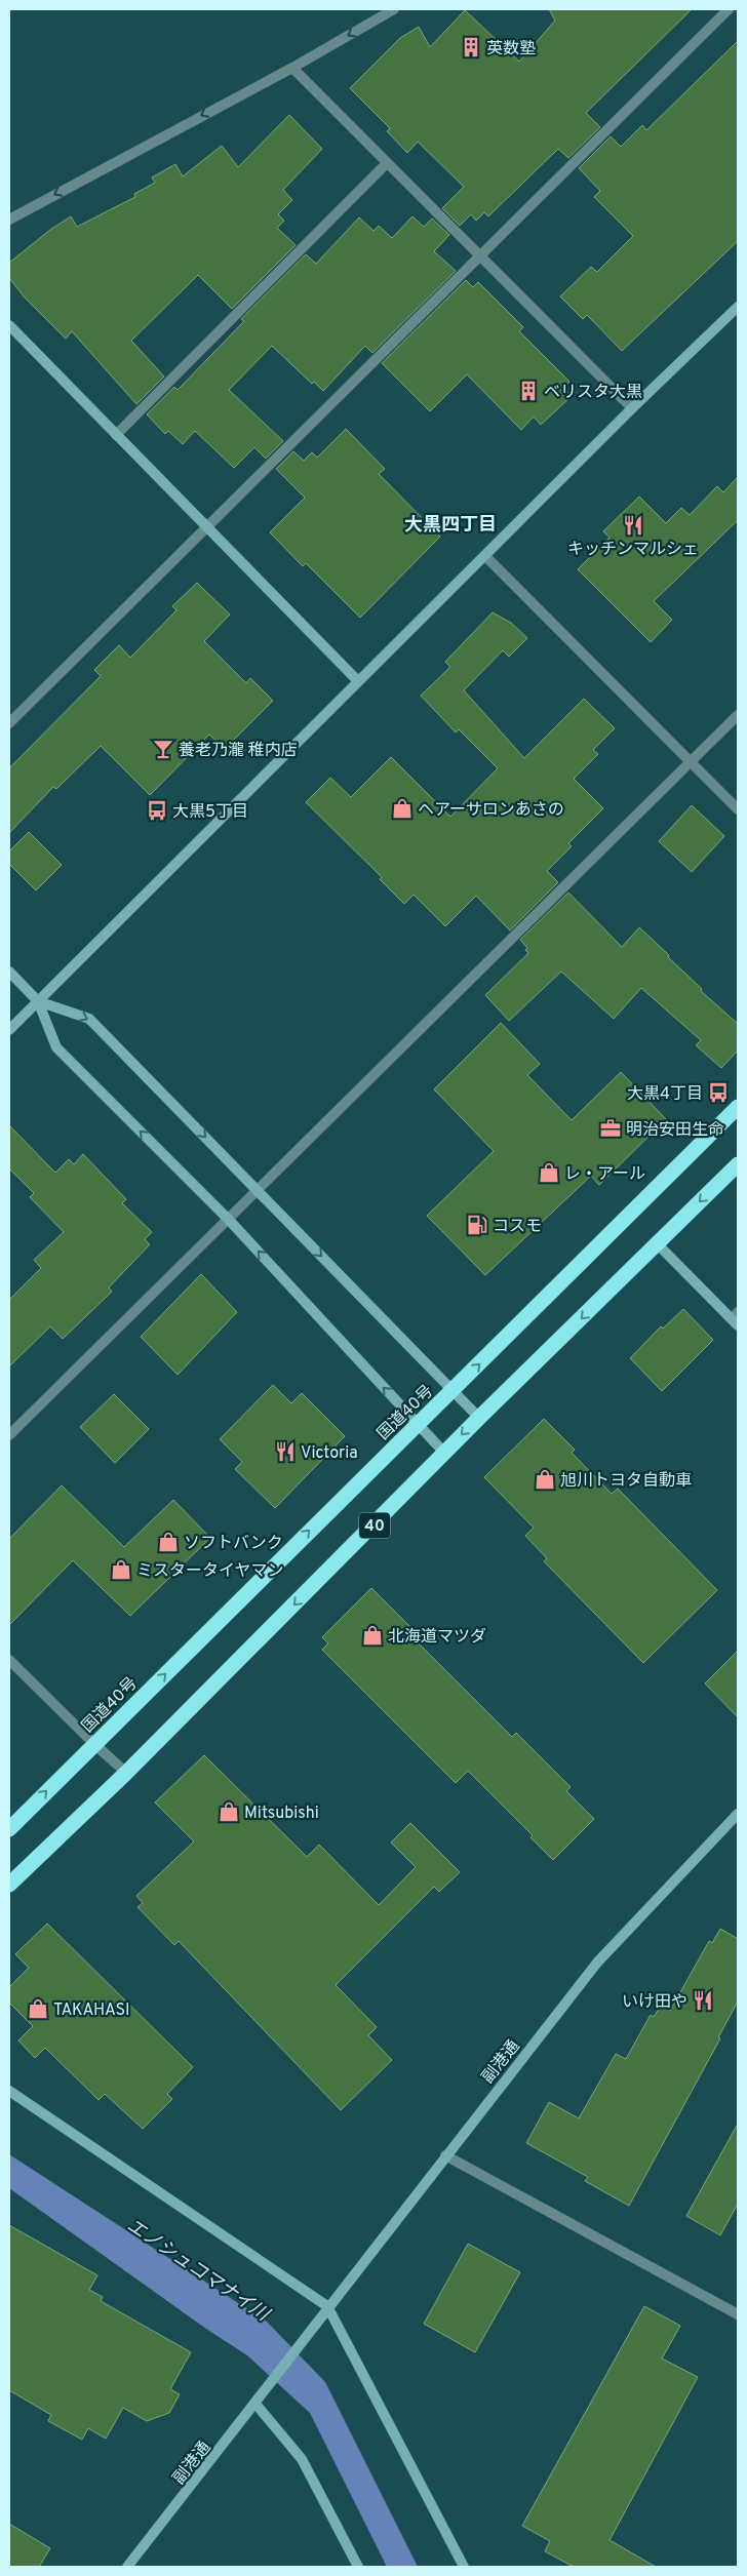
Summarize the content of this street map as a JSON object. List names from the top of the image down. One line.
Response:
{"streets":{"highway":["国道40号","40"],"street":["副港通"]},"districts":["大黒四丁目"],"water":["エノシュコマナイ川"],"places":{"building":["英数塾","ベリスタ大黒"],"restaurant":["キッチンマルシェ","Victoria","いけ田や"],"bar":["養老乃瀧 稚内店"],"shop":["ヘアーサロンあさの","レ・アール","旭川トヨタ自動車","ソフトバンク","ミスタータイヤマン","北海道マツダ","Mitsubishi","TAKAHASI"],"bus stop":["大黒5丁目","大黒4丁目"],"office":["明治安田生命"],"fuel station":["コスモ"]}}
